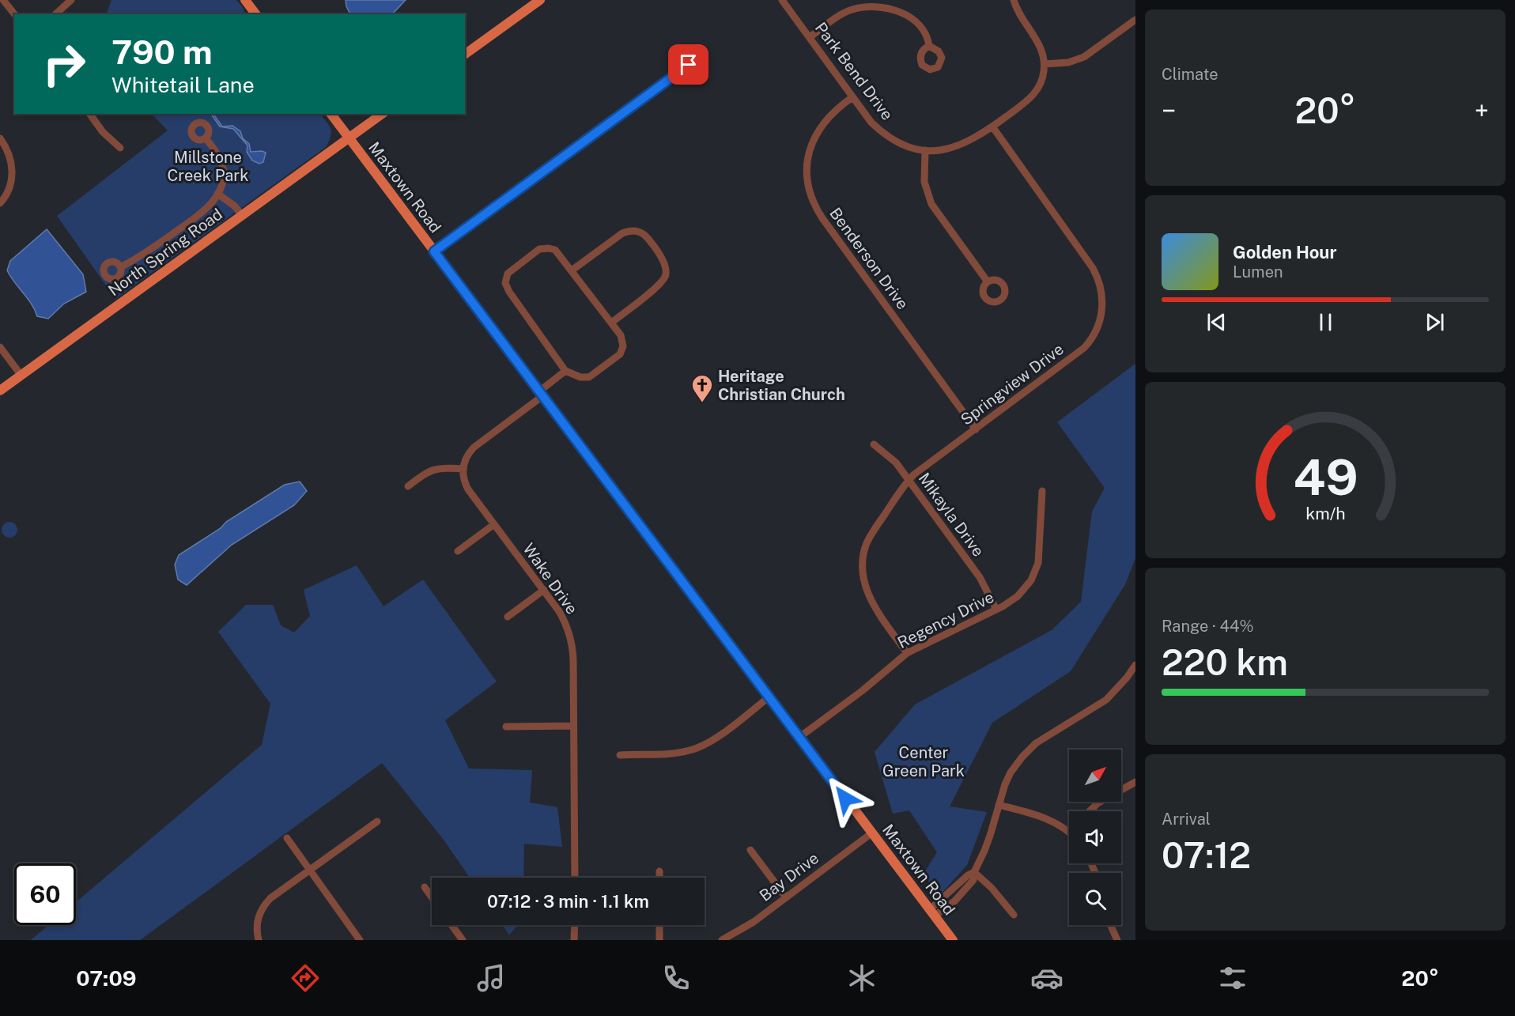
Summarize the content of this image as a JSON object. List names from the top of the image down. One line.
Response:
{"streets":{"main road":["Maxtown Road","North Spring Road"],"street":["Park Bend Drive","Benderson Drive","Springview Drive","Mikayla Drive","Wake Drive","Regency Drive","Bay Drive"]},"crossings":[["Park Bend Drive","Benderson Drive"],["Park Bend Drive","Springview Drive"],["Maxtown Road","North Spring Road"],["Maxtown Road","Regency Drive"],["Maxtown Road","Bay Drive"],["Benderson Drive","Springview Drive"],["Springview Drive","Mikayla Drive"],["Springview Drive","Regency Drive"],["Mikayla Drive","Regency Drive"]],"parks":["Millstone Creek Park","Center Green Park"],"places":{"church":["Heritage Christian Church"]},"north":"top right","page":{"tile":["Climate",["Range · 44%","220 km"],["Arrival","07:12"]],"turn":["790 m","Whitetail Lane"],"heat":["−","20°","+"],"song":["Golden Hour","Lumen"],"limit":"60","trip":"07:12 · 3 min · 1.1 km","tabs":["07:09","20°"],"gauge":["49","km/h"]}}
